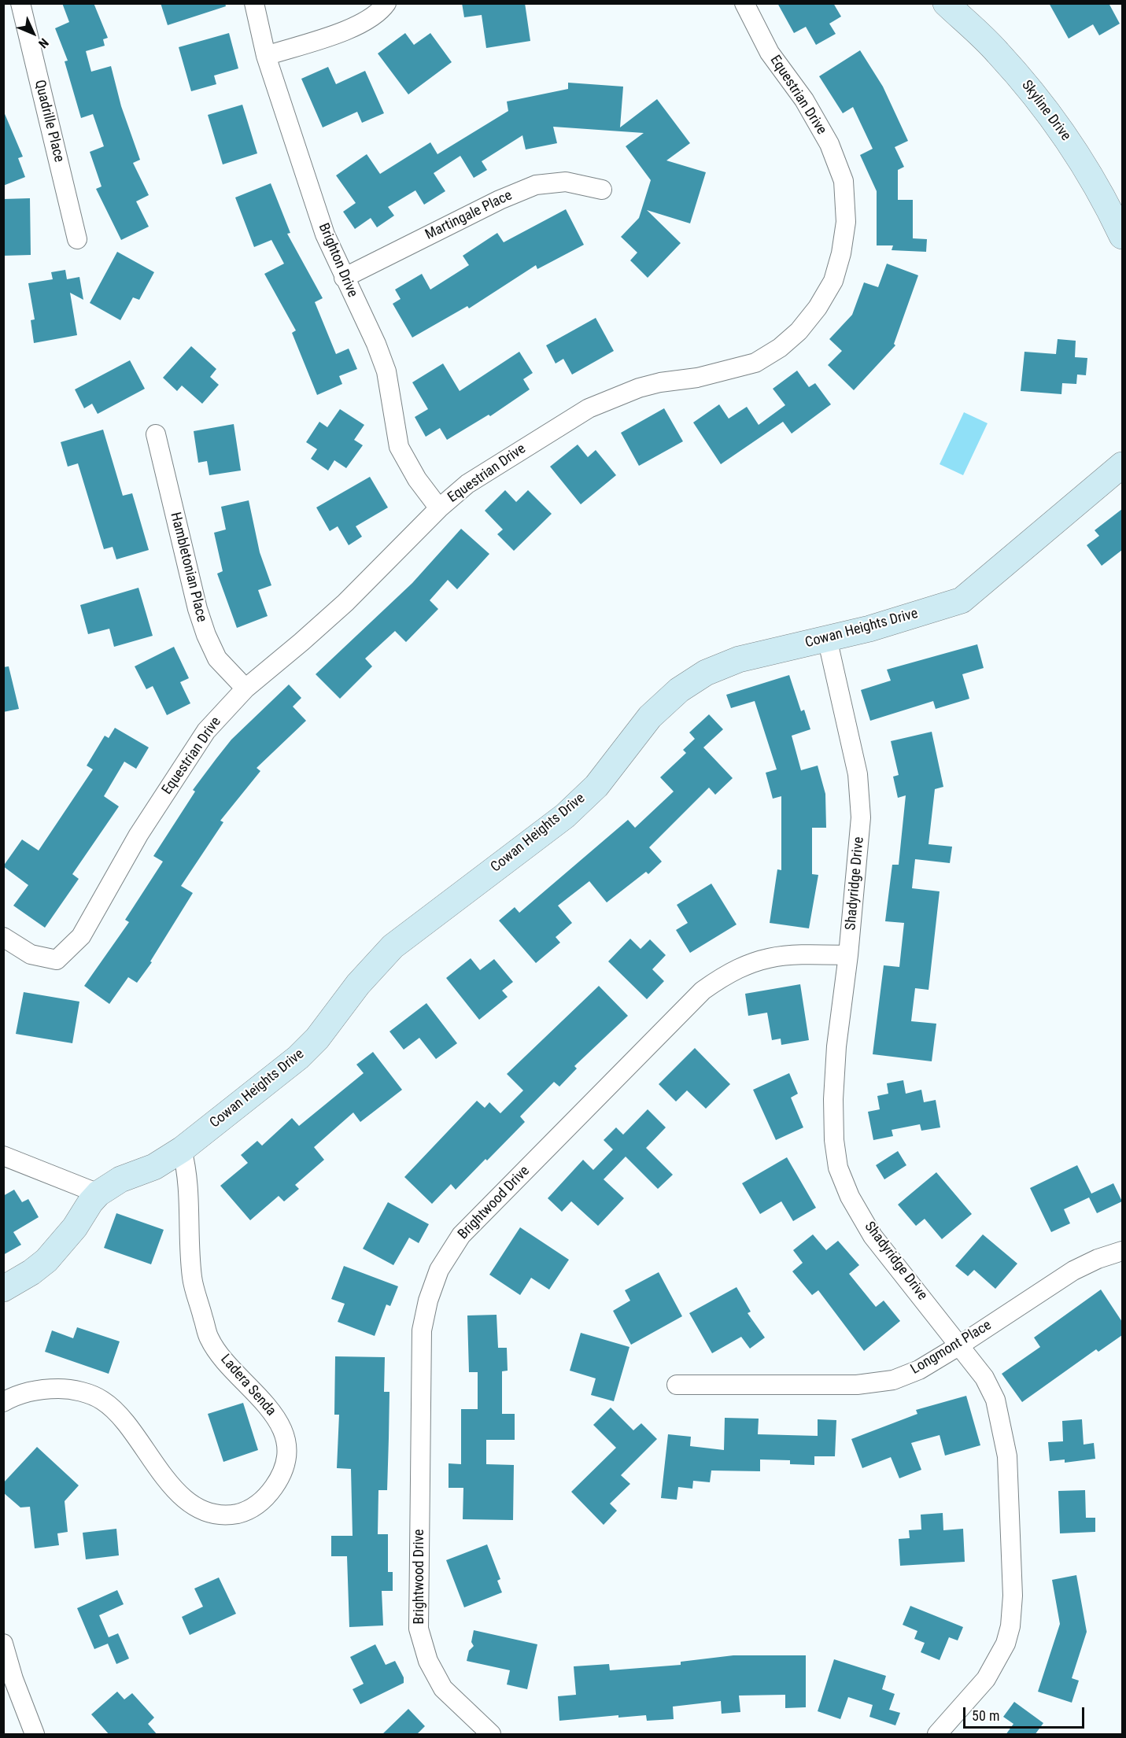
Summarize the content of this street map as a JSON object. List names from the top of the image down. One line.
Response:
{"streets":{"street":["Equestrian Drive","Skyline Drive","Quadrille Place","Martingale Place","Brighton Drive","Hambletonian Place","Cowan Heights Drive","Shadyridge Drive","Brightwood Drive","Longmont Place","Ladera Senda"]},"crossings":[["Equestrian Drive","Brighton Drive"],["Equestrian Drive","Hambletonian Place"],["Martingale Place","Brighton Drive"],["Cowan Heights Drive","Shadyridge Drive"],["Cowan Heights Drive","Ladera Senda"],["Shadyridge Drive","Brightwood Drive"],["Shadyridge Drive","Longmont Place"]],"scale_bar":"50 m","north":"bottom right"}
